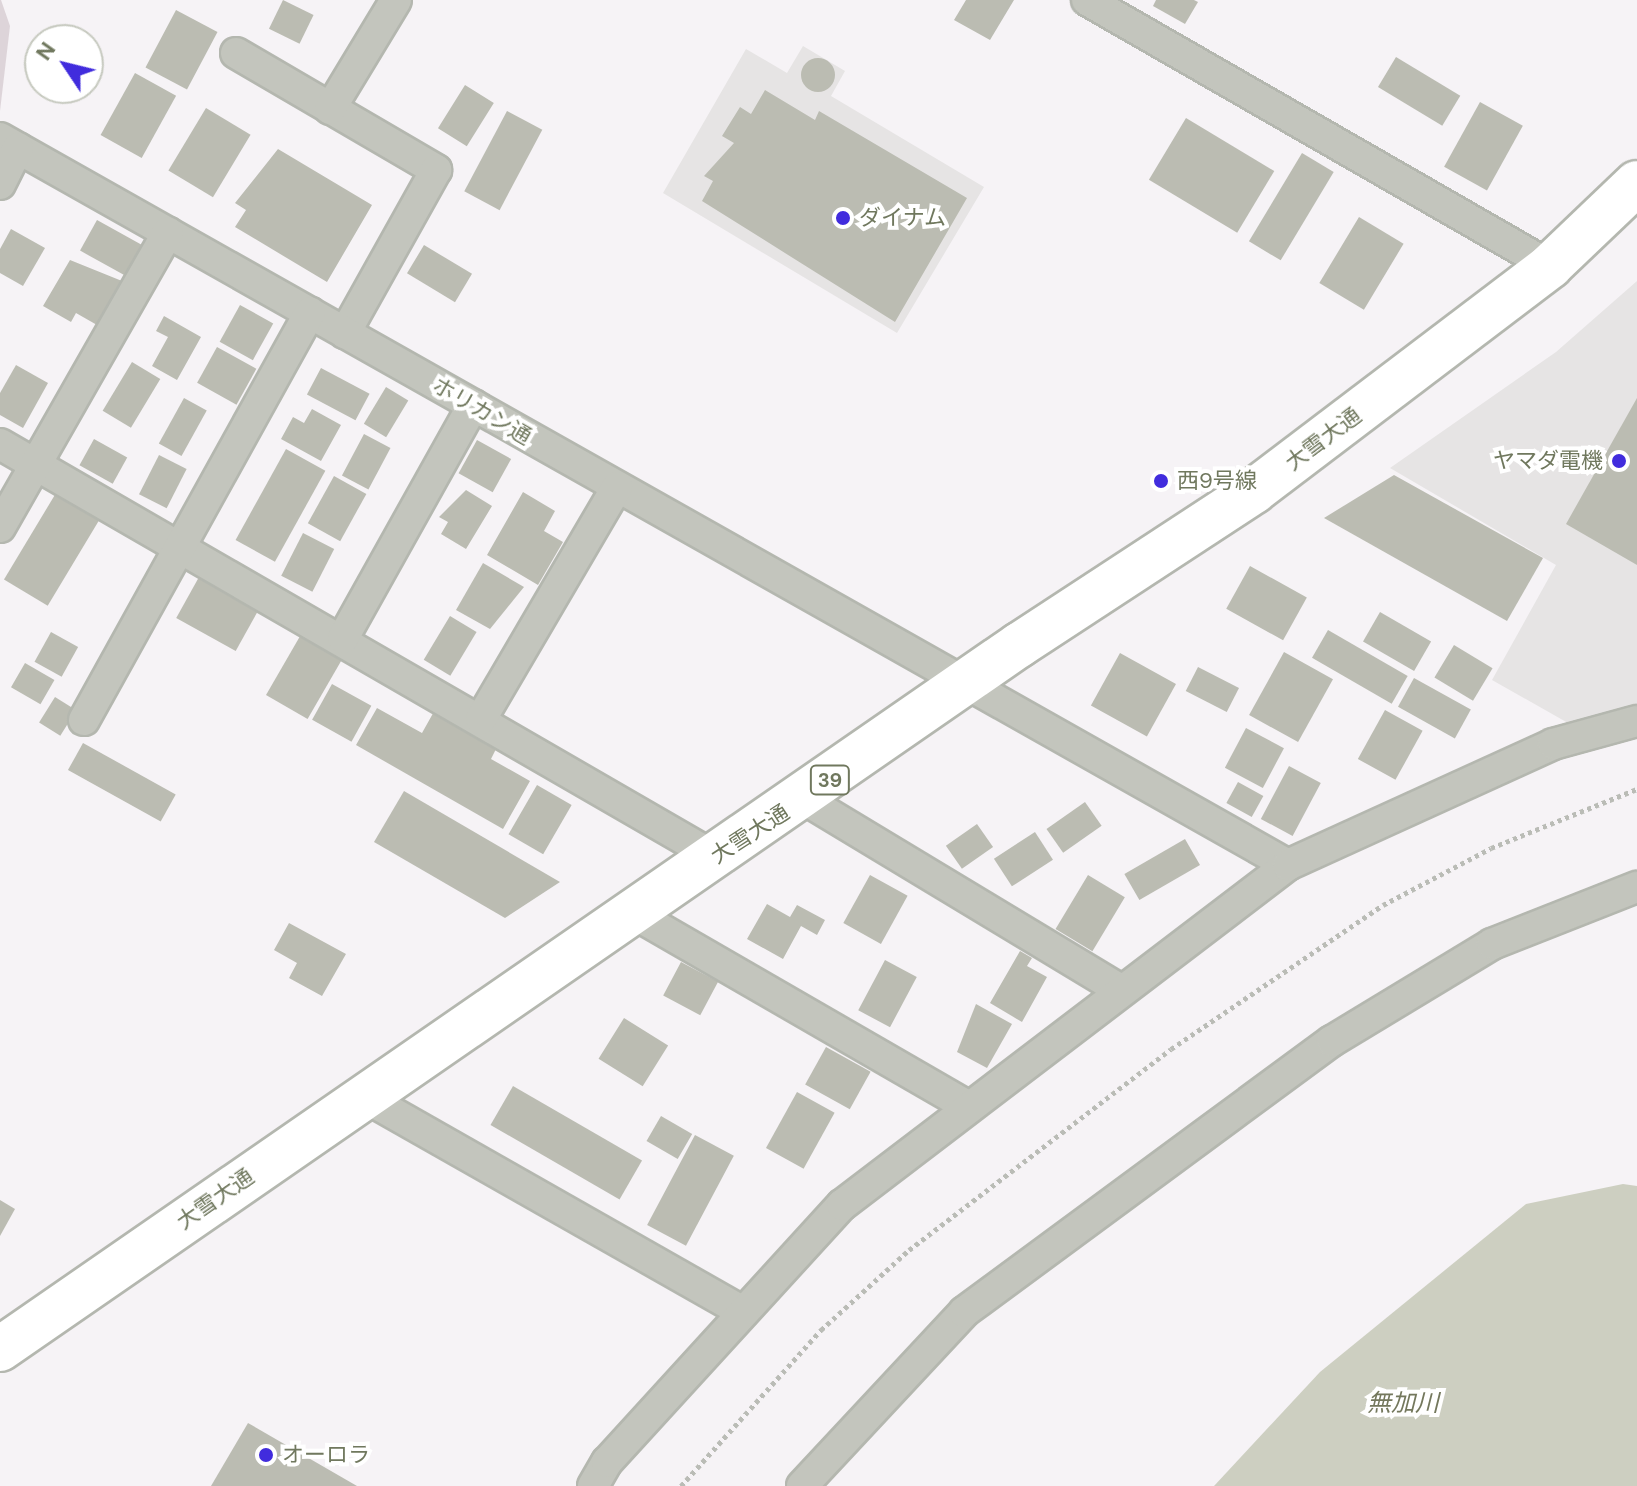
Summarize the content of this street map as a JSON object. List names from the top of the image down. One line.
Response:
{"streets":{"highway":["大雪大通","39"],"street":["ホリカン通"]},"crossings":[["ホリカン通","大雪大通"]],"water":["無加川"],"places":["ダイナム","ヤマダ電機","西9号線","オーロラ"],"north":"top left"}
